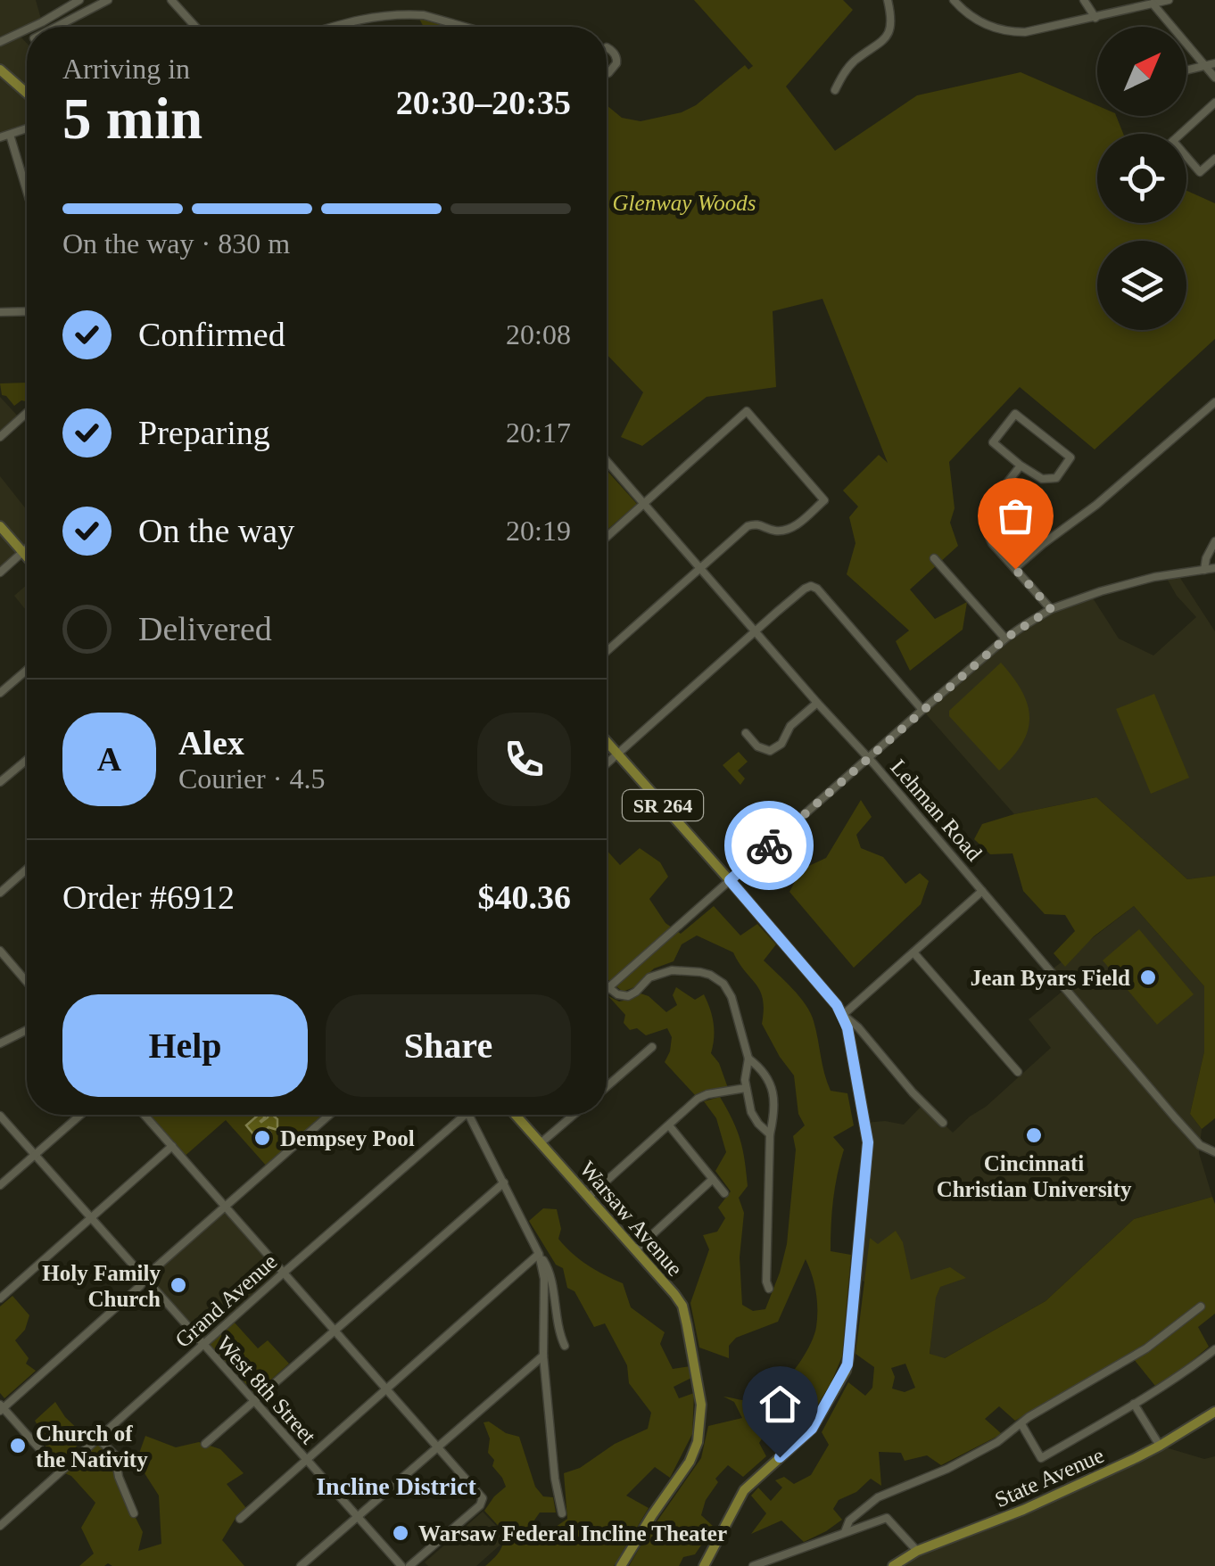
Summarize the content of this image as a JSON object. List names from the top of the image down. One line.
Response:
{"streets":{"main road":["SR 264","Warsaw Avenue","State Avenue"],"street":["Lehman Road","Grand Avenue","West 8th Street"]},"crossings":[["Grand Avenue","West 8th Street"]],"districts":["Incline District"],"parks":["Glenway Woods"],"places":["Jean Byars Field","Cincinnati Christian University","Dempsey Pool","Holy Family Church","Church of the Nativity","Warsaw Federal Incline Theater"],"north":"top right","page":{"heading":["5 min","Arriving in","20:30–20:35"],"panel":["Alex","Courier · 4.5","Order #6912","$40.36"],"bar":"On the way · 830 m","list":[["Confirmed","20:08"],["Preparing","20:17"],["On the way","20:19"],"Delivered"],"round":"A","buttons":["Help","Share"]}}
